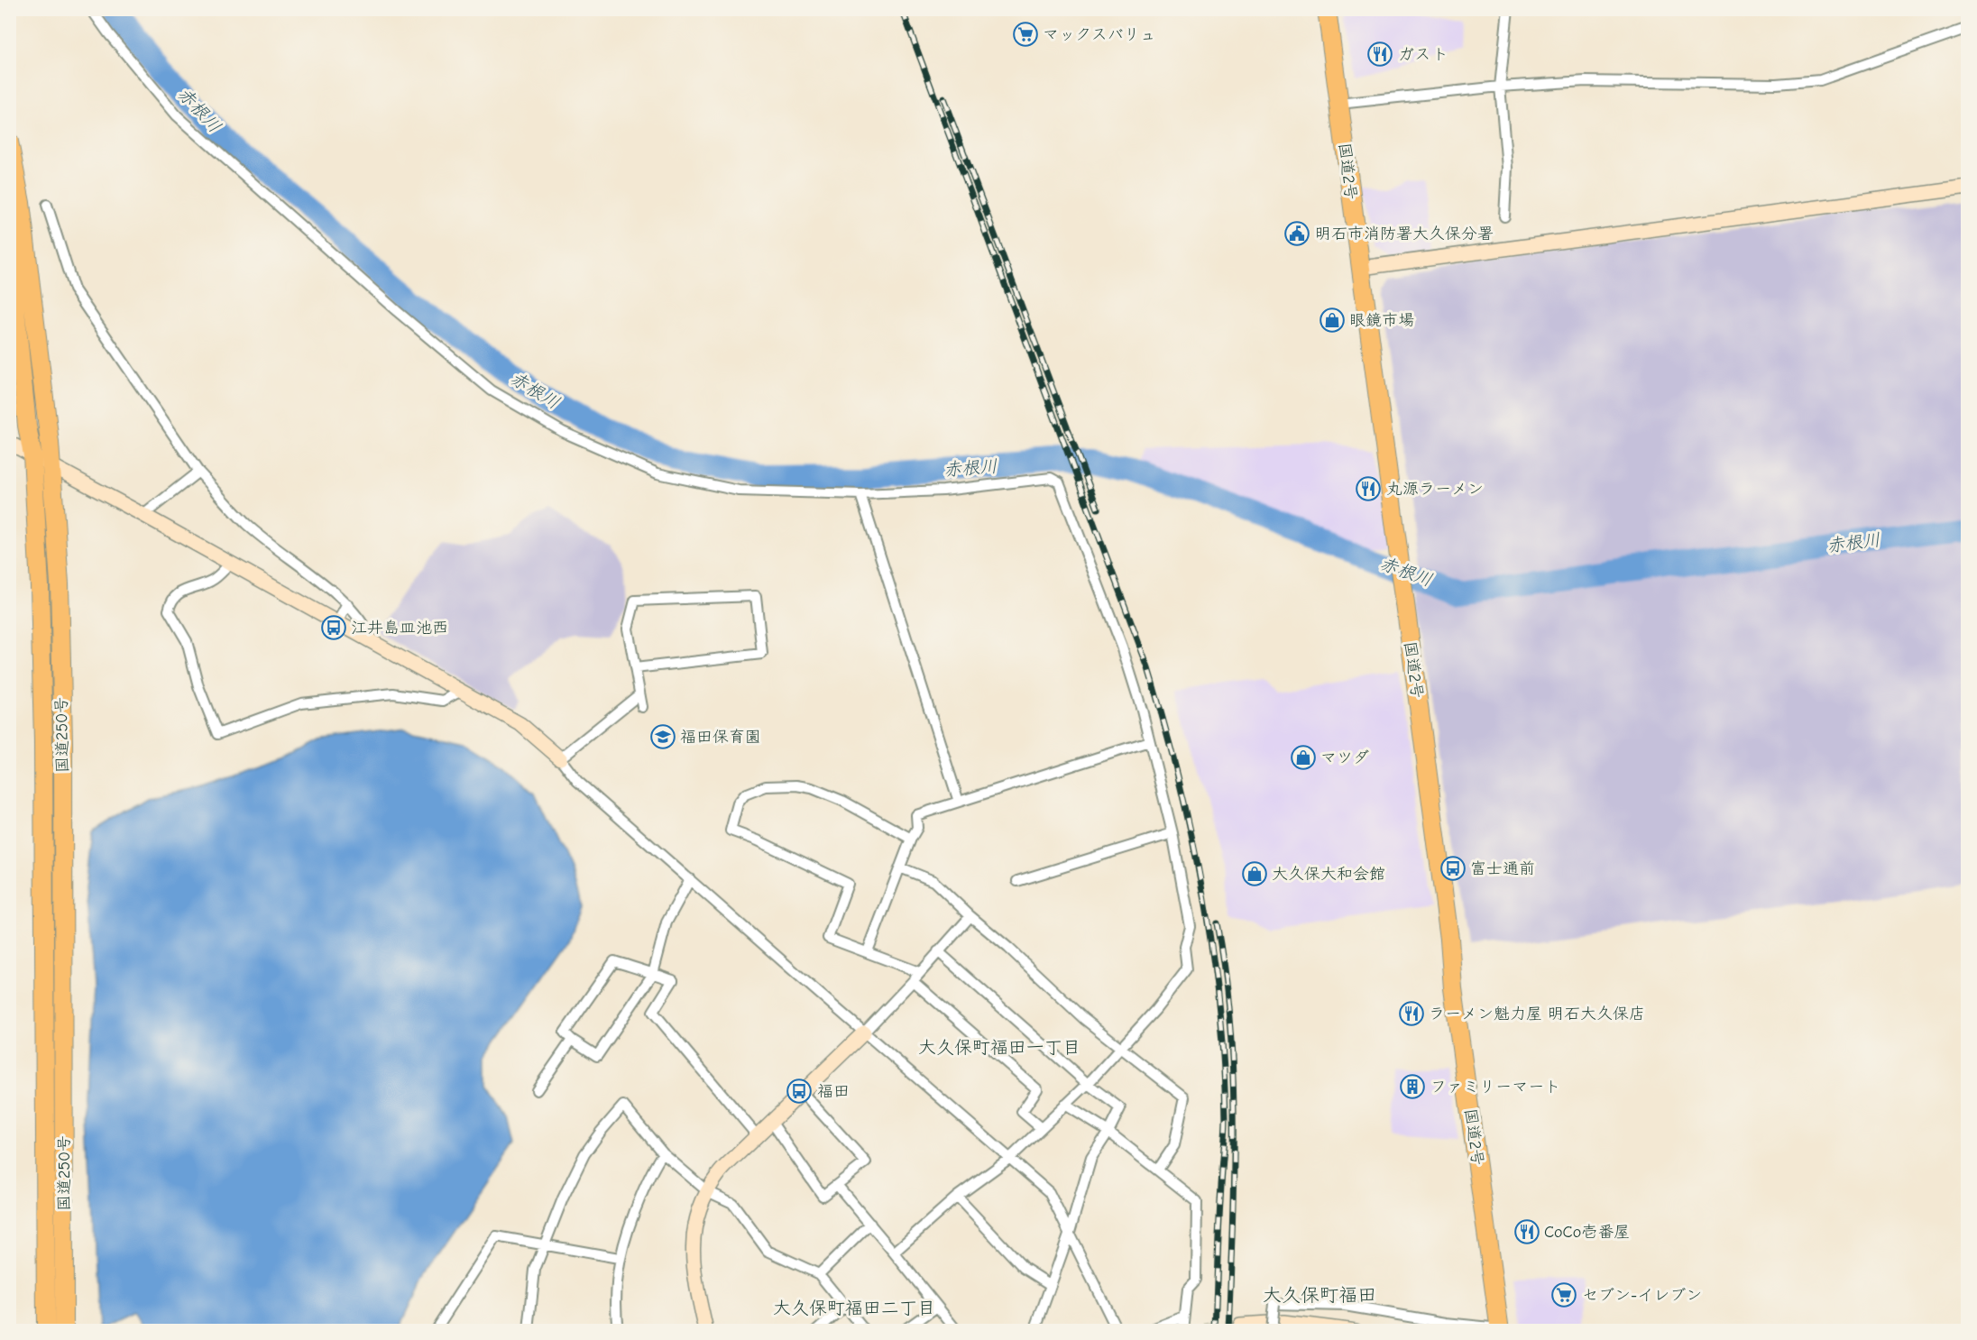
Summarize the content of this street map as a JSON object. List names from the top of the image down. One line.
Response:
{"streets":{"highway":["国道2号","国道250号"]},"districts":["大久保町福田一丁目","大久保町福田","大久保町福田二丁目"],"water":["赤根川"],"places":{"supermarket":["マックスバリュ","セブン-イレブン"],"restaurant":["ガスト","丸源ラーメン","ラーメン魁力屋 明石大久保店","CoCo壱番屋"],"public building":["明石市消防署大久保分署"],"shop":["眼鏡市場","マツダ","大久保大和会館"],"bus stop":["江井島皿池西","富士通前","福田"],"school or university":["福田保育園"],"building":["ファミリーマート"]}}
